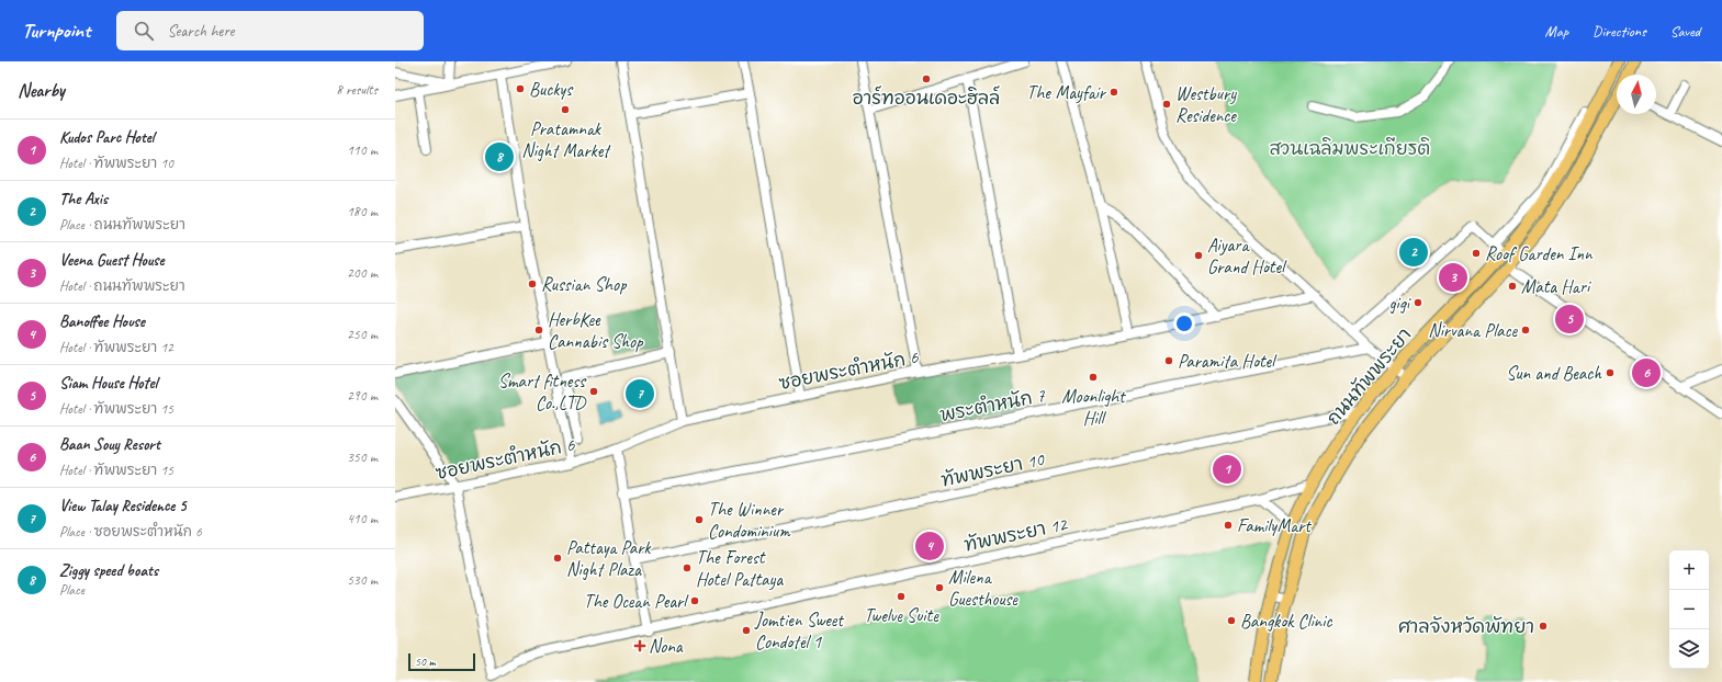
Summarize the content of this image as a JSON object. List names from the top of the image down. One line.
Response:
{"streets":{"main road":["ถนนทัพพระยา"],"street":["ซอยพระตำหนัก 6","พระตำหนัก 7","ทัพพระยา 10","ทัพพระยา 12"]},"crossings":[["ซอยพระตำหนัก 6","ทัพพระยา 12"],["ถนนทัพพระยา","ทัพพระยา 10"],["ถนนทัพพระยา","ทัพพระยา 12"]],"parks":["สวนเฉลิมพระเกียรติ"],"places":{"other":["อาร์ทออนเดอะฮิลล์","Buckys","The Mayfair","Westbury Residence","Pratamnak Night Market","Roof Garden Inn","Aiyara Grand Hotel","Russian Shop","Mata Hari","gigi","HerbKee Cannabis Shop","Nirvana Place","Paramita Hotel","Sun and Beach","Moonlight Hill","Smart fitness Co.,LTD","The Winner Condominium","FamilyMart","Pattaya Park Night Plaza","The Forest Hotel Pattaya","Milena Guesthouse","Twelve Suite","The Ocean Pearl","Bangkok Clinic","ศาลจังหวัดพัทยา","Jomtien Sweet Condotel 1"],"health":["Nona"]},"scale_bar":"50 m","north":"top","page":{"header":"Turnpoint","search":"Search here","nav":["Map","Directions","Saved"],"heading":["Nearby","8 results"],"list":[{"mark":"1","name":"Kudos Parc Hotel","note":"Hotel · ทัพพระยา 10","value":"110 m"},{"mark":"2","name":"The Axis","note":"Place · ถนนทัพพระยา","value":"180 m"},{"mark":"3","name":"Veena Guest House","note":"Hotel · ถนนทัพพระยา","value":"200 m"},{"mark":"4","name":"Banoffee House","note":"Hotel · ทัพพระยา 12","value":"250 m"},{"mark":"5","name":"Siam House Hotel","note":"Hotel · ทัพพระยา 15","value":"290 m"},{"mark":"6","name":"Baan Souy Resort","note":"Hotel · ทัพพระยา 15","value":"350 m"},{"mark":"7","name":"View Talay Residence 5","note":"Place · ซอยพระตำหนัก 6","value":"410 m"},{"mark":"8","name":"Ziggy speed boats","note":"Place","value":"530 m"}],"pins":["8","2","3","5","6","7","1","4"],"map_buttons":["+","−"],"scale":"50 m"}}
